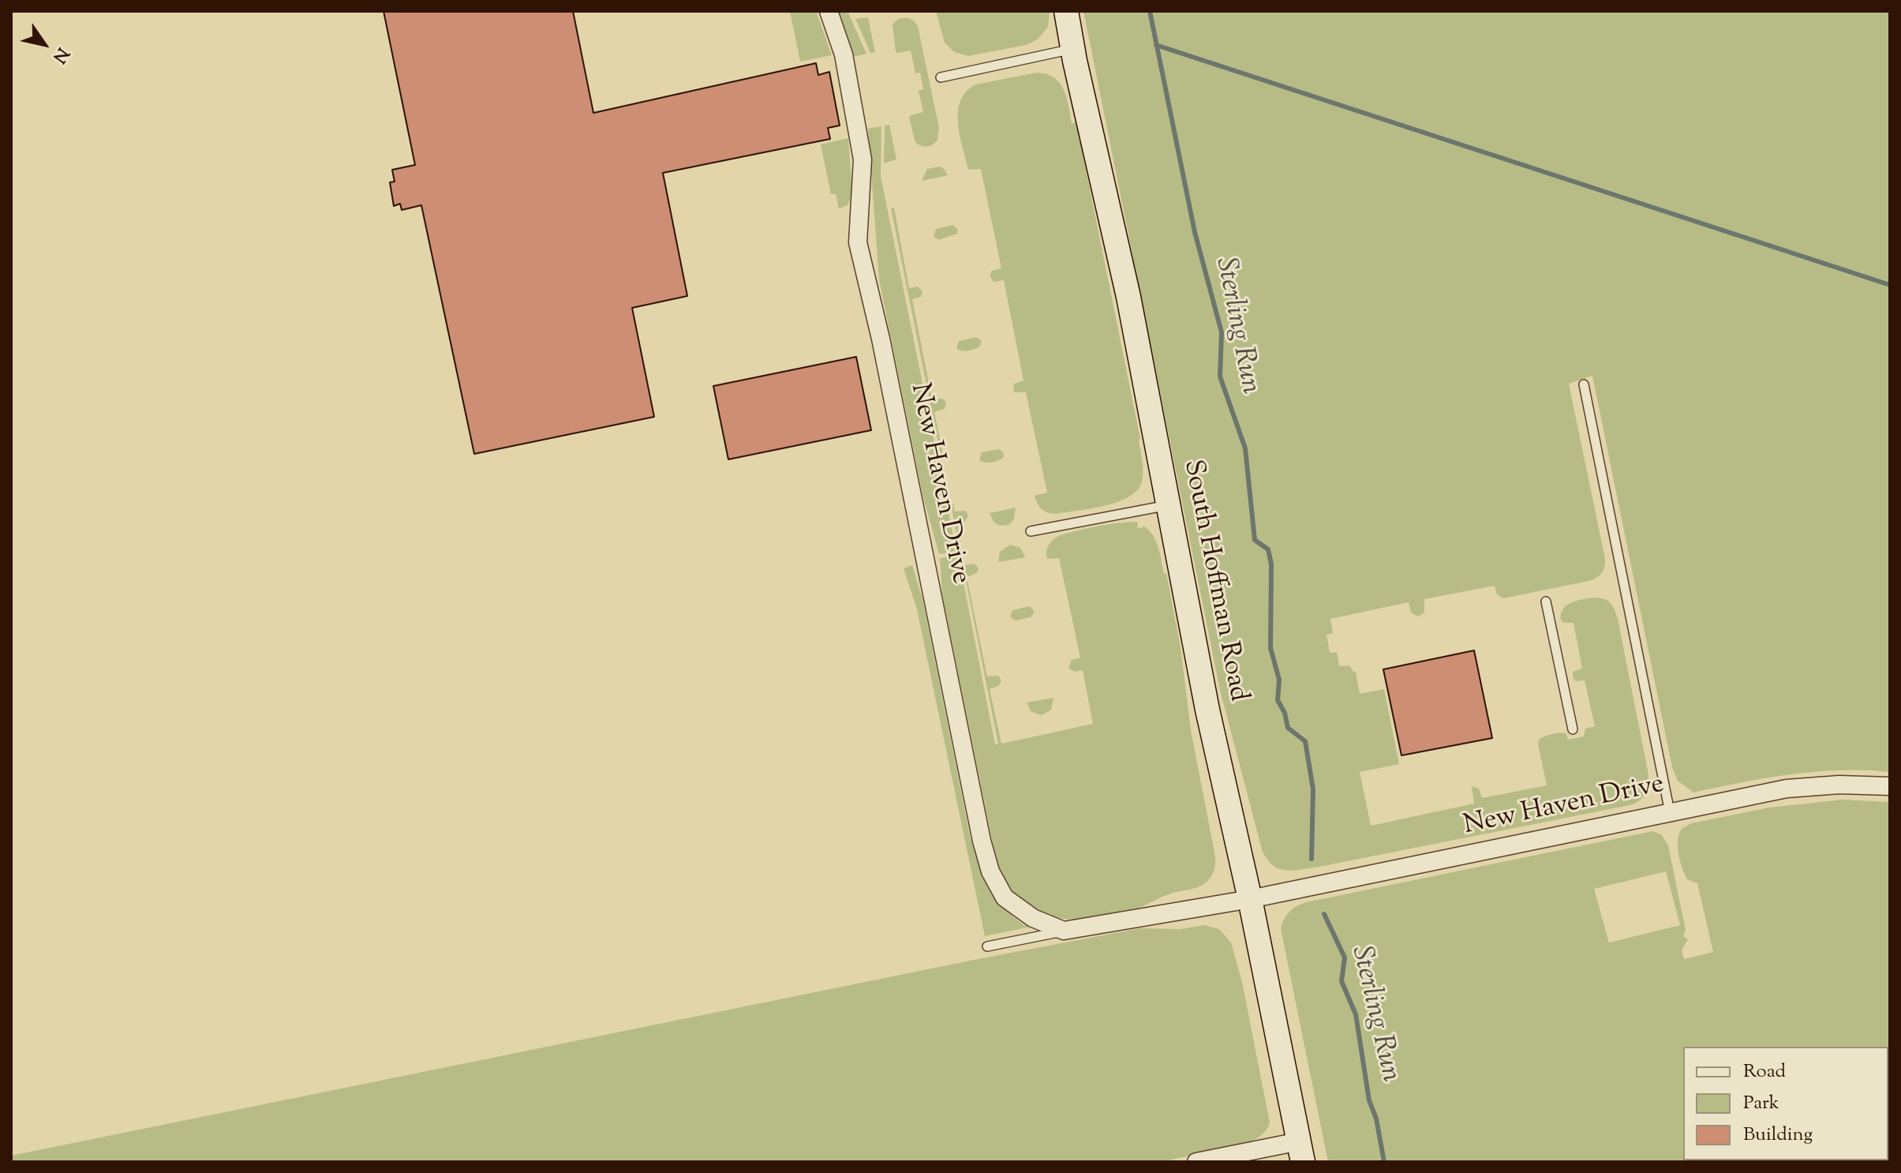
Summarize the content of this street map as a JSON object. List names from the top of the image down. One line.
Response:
{"streets":{"street":["New Haven Drive","South Hoffman Road"]},"crossings":[["New Haven Drive","South Hoffman Road"]],"water":["Sterling Run"],"legend":["Road","Park","Building"],"north":"bottom right"}
